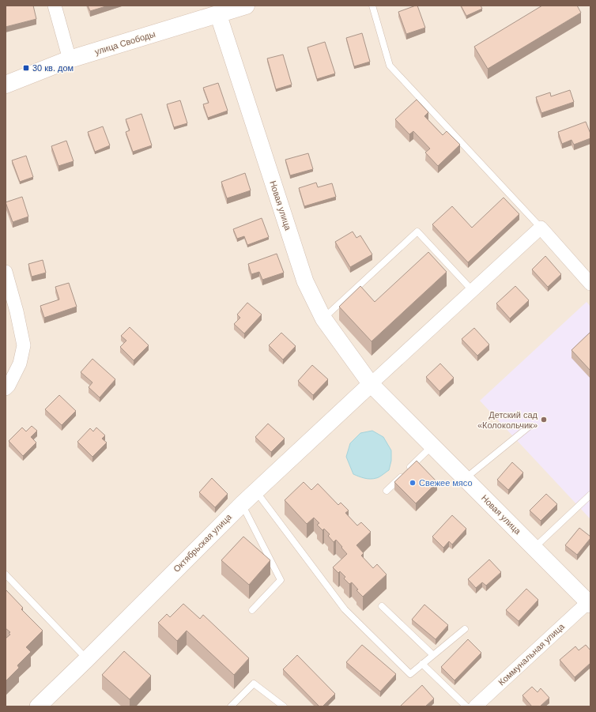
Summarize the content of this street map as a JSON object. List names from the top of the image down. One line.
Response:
{"streets":{"main road":["улица Свободы"],"street":["Новая улица","Октябрьская улица","Коммунальная улица"]},"crossings":[["улица Свободы","Новая улица"],["Новая улица","Октябрьская улица"],["Новая улица","Коммунальная улица"]],"places":{"transit":["30 кв. дом"],"other":["Детский сад «Колокольчик»","Свежее мясо"]}}
